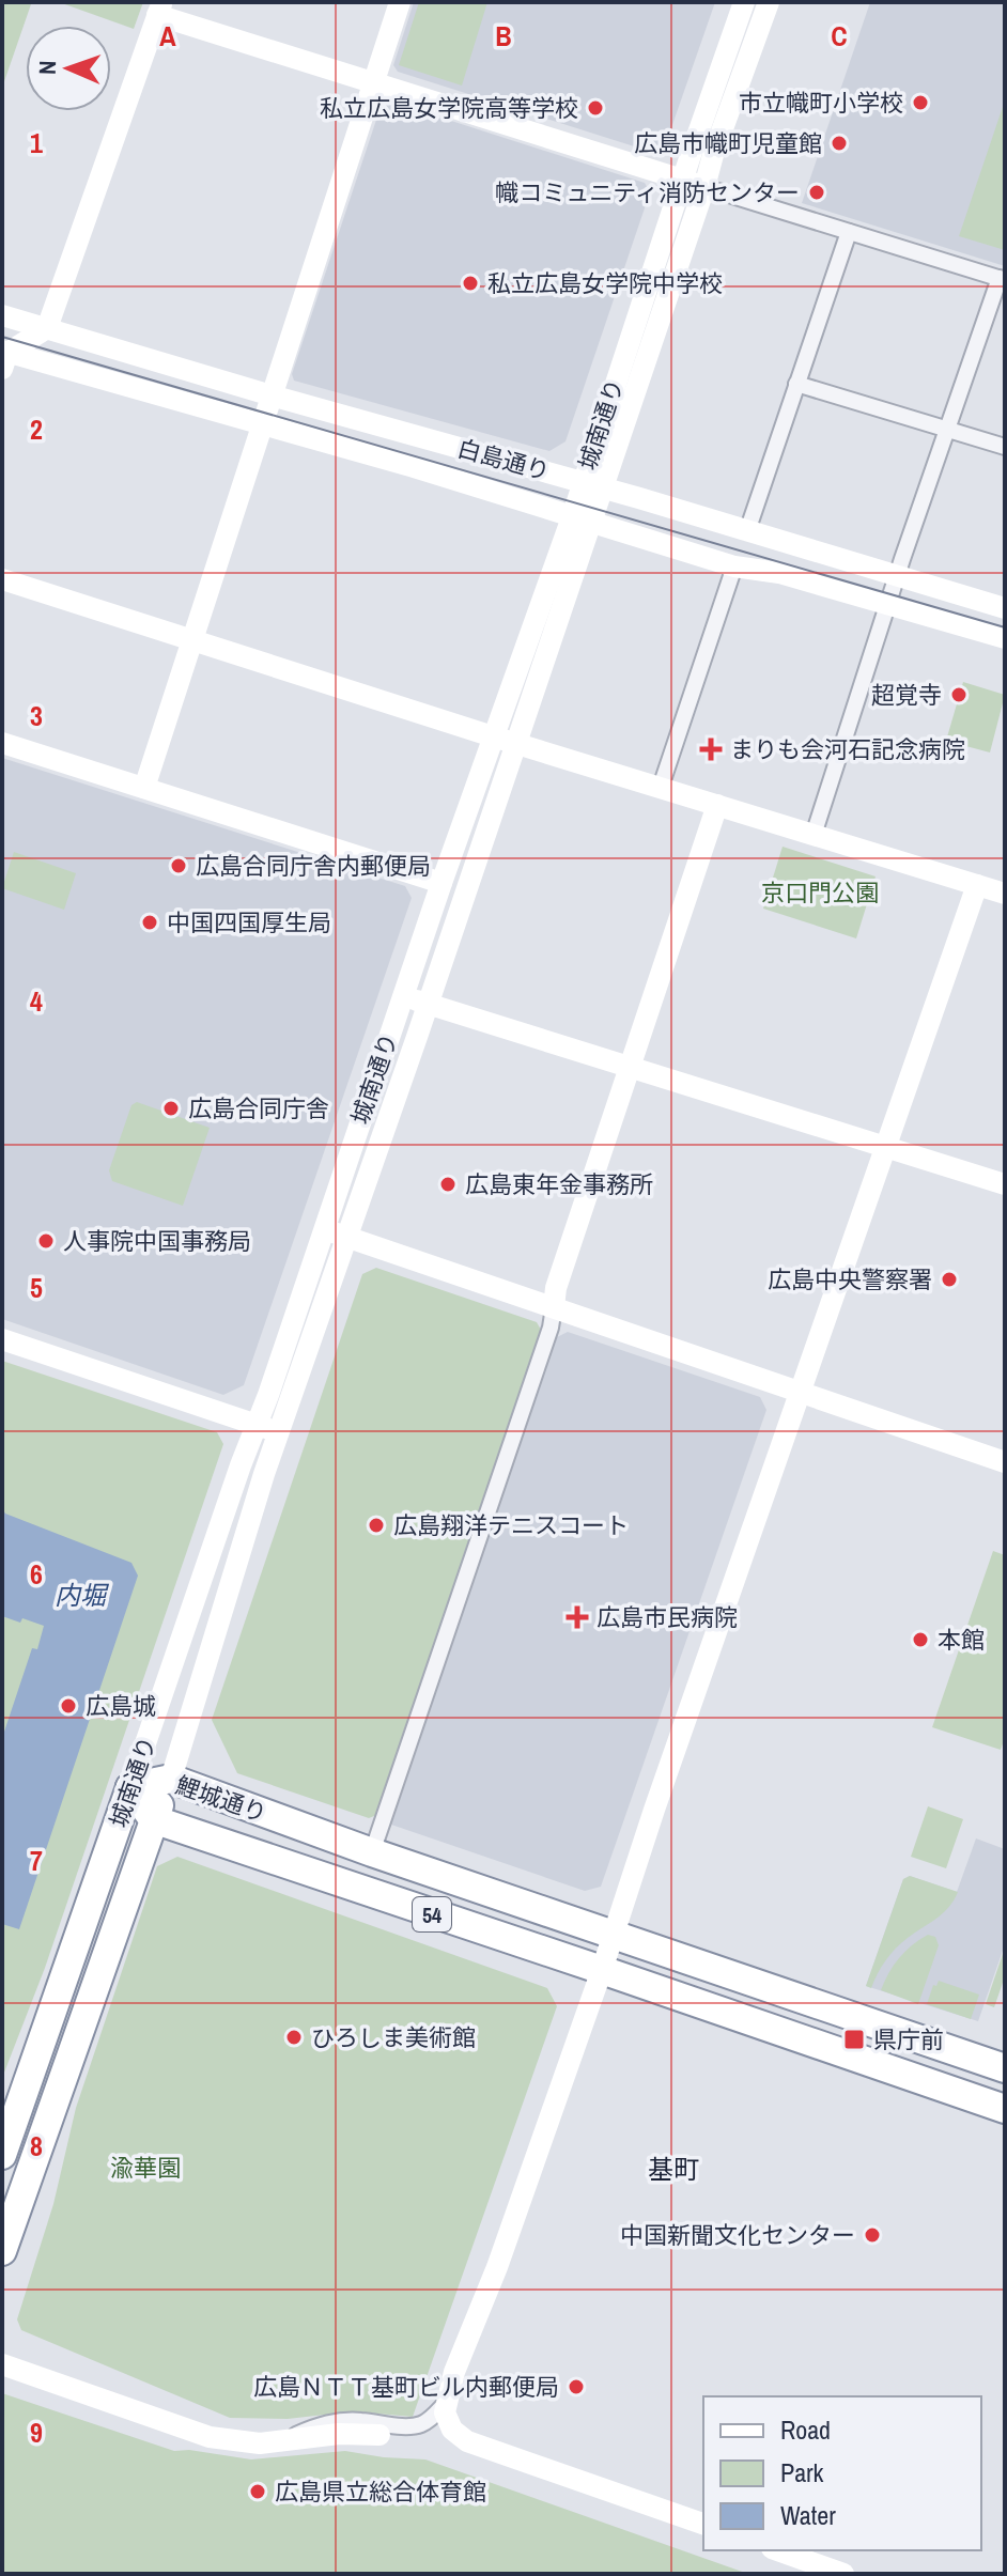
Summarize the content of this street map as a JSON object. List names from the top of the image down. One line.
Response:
{"streets":{"highway":["城南通り","鯉城通り","54"],"street":["白島通り"]},"crossings":[["城南通り","白島通り"],["城南通り","鯉城通り"]],"districts":["基町"],"water":["内堀"],"parks":["京口門公園","渝華園"],"places":{"other":["市立幟町小学校","私立広島女学院高等学校","広島市幟町児童館","幟コミュニティ消防センター","私立広島女学院中学校","超覚寺","広島合同庁舎内郵便局","中国四国厚生局","広島合同庁舎","広島東年金事務所","人事院中国事務局","広島中央警察署","広島翔洋テニスコート","本館","広島城","ひろしま美術館","中国新聞文化センター","広島ＮＴＴ基町ビル内郵便局","広島県立総合体育館"],"health":["まりも会河石記念病院","広島市民病院"],"transit":["県庁前"]},"legend":["Road","Park","Water"],"north":"left","grid":{"columns":["A","B","C"],"rows":["1","2","3","4","5","6","7","8","9"]}}
